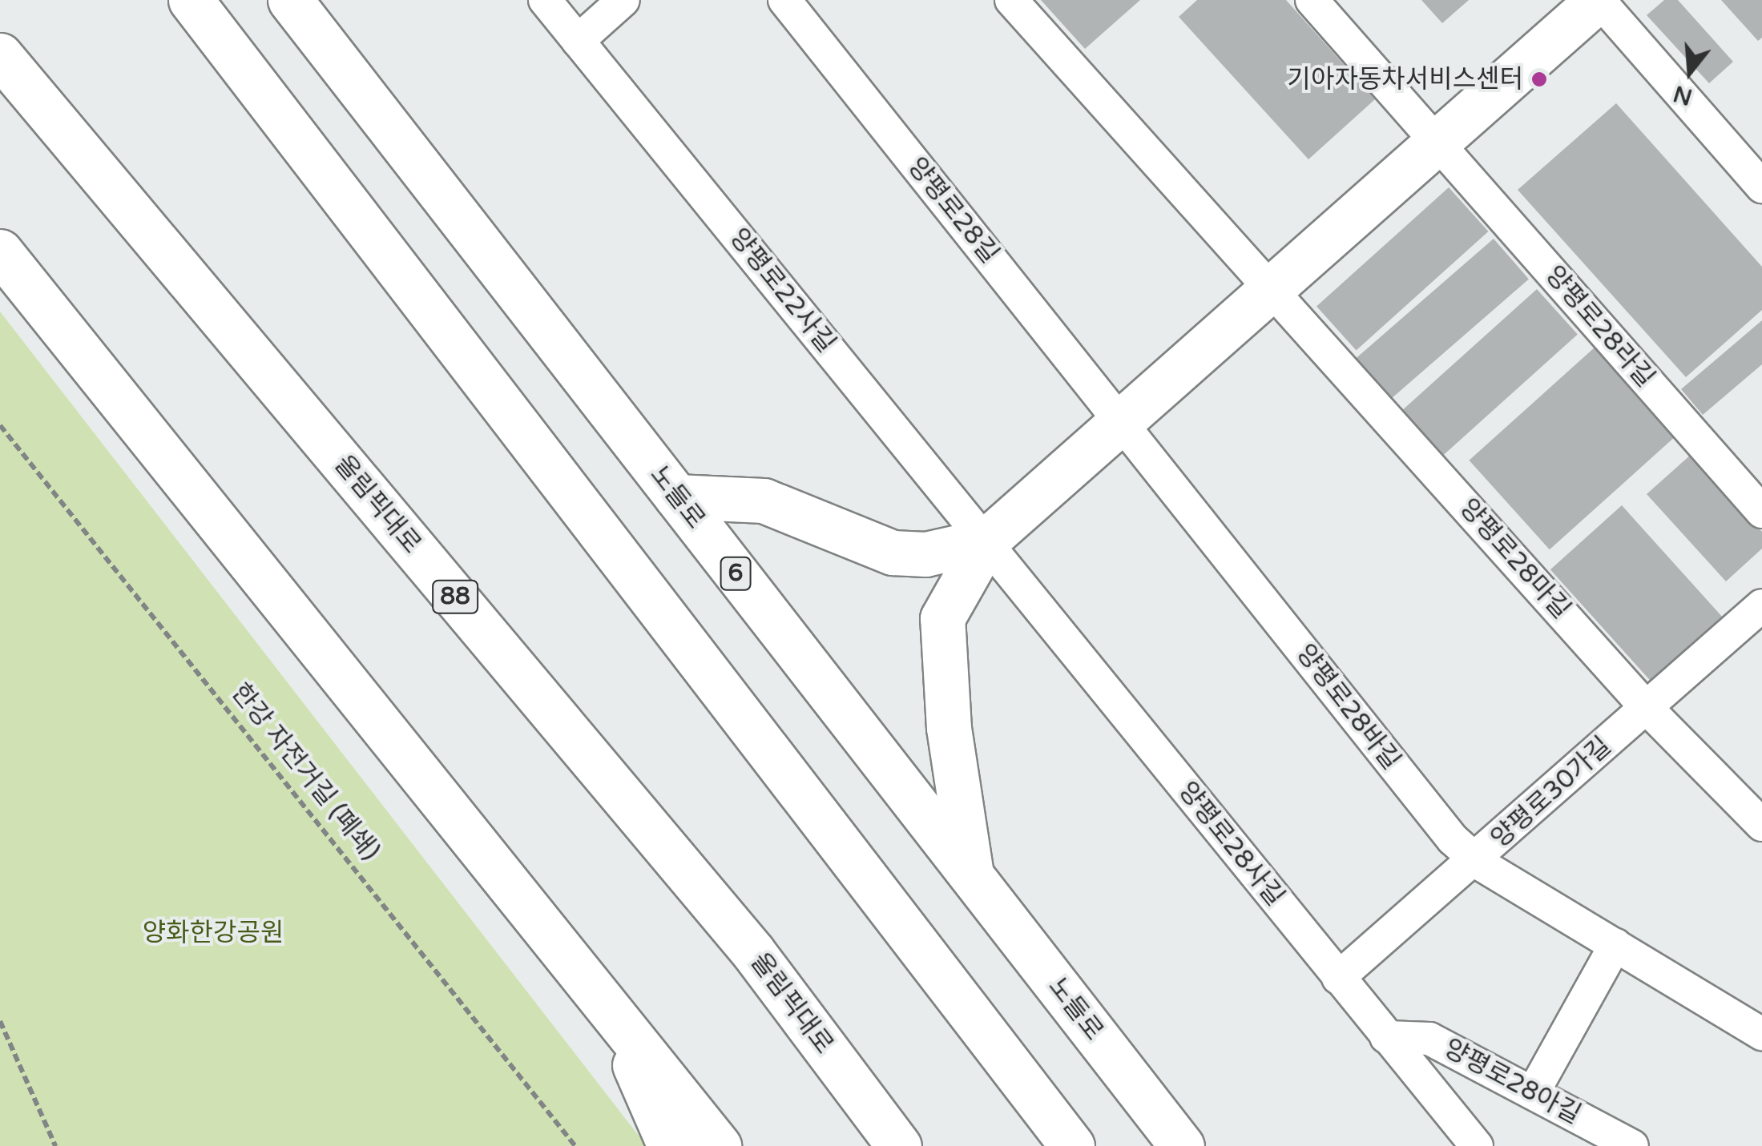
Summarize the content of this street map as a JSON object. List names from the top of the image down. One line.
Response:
{"streets":{"main road":["노들로","올림픽대로","6","88"],"street":["양평로28길","양평로22사길","양평로28라길","양평로28마길","양평로28바길","양평로30가길","양평로28사길","양평로28아길"],"path":["한강 자전거길 (폐쇄)"]},"crossings":[["양평로28길","양평로28바길"],["양평로22사길","양평로28사길"],["양평로28마길","양평로30가길"],["양평로28바길","양평로30가길"],["양평로30가길","양평로28사길"],["양평로28사길","양평로28아길"]],"parks":["양화한강공원"],"places":["기아자동차서비스센터"],"north":"bottom"}
